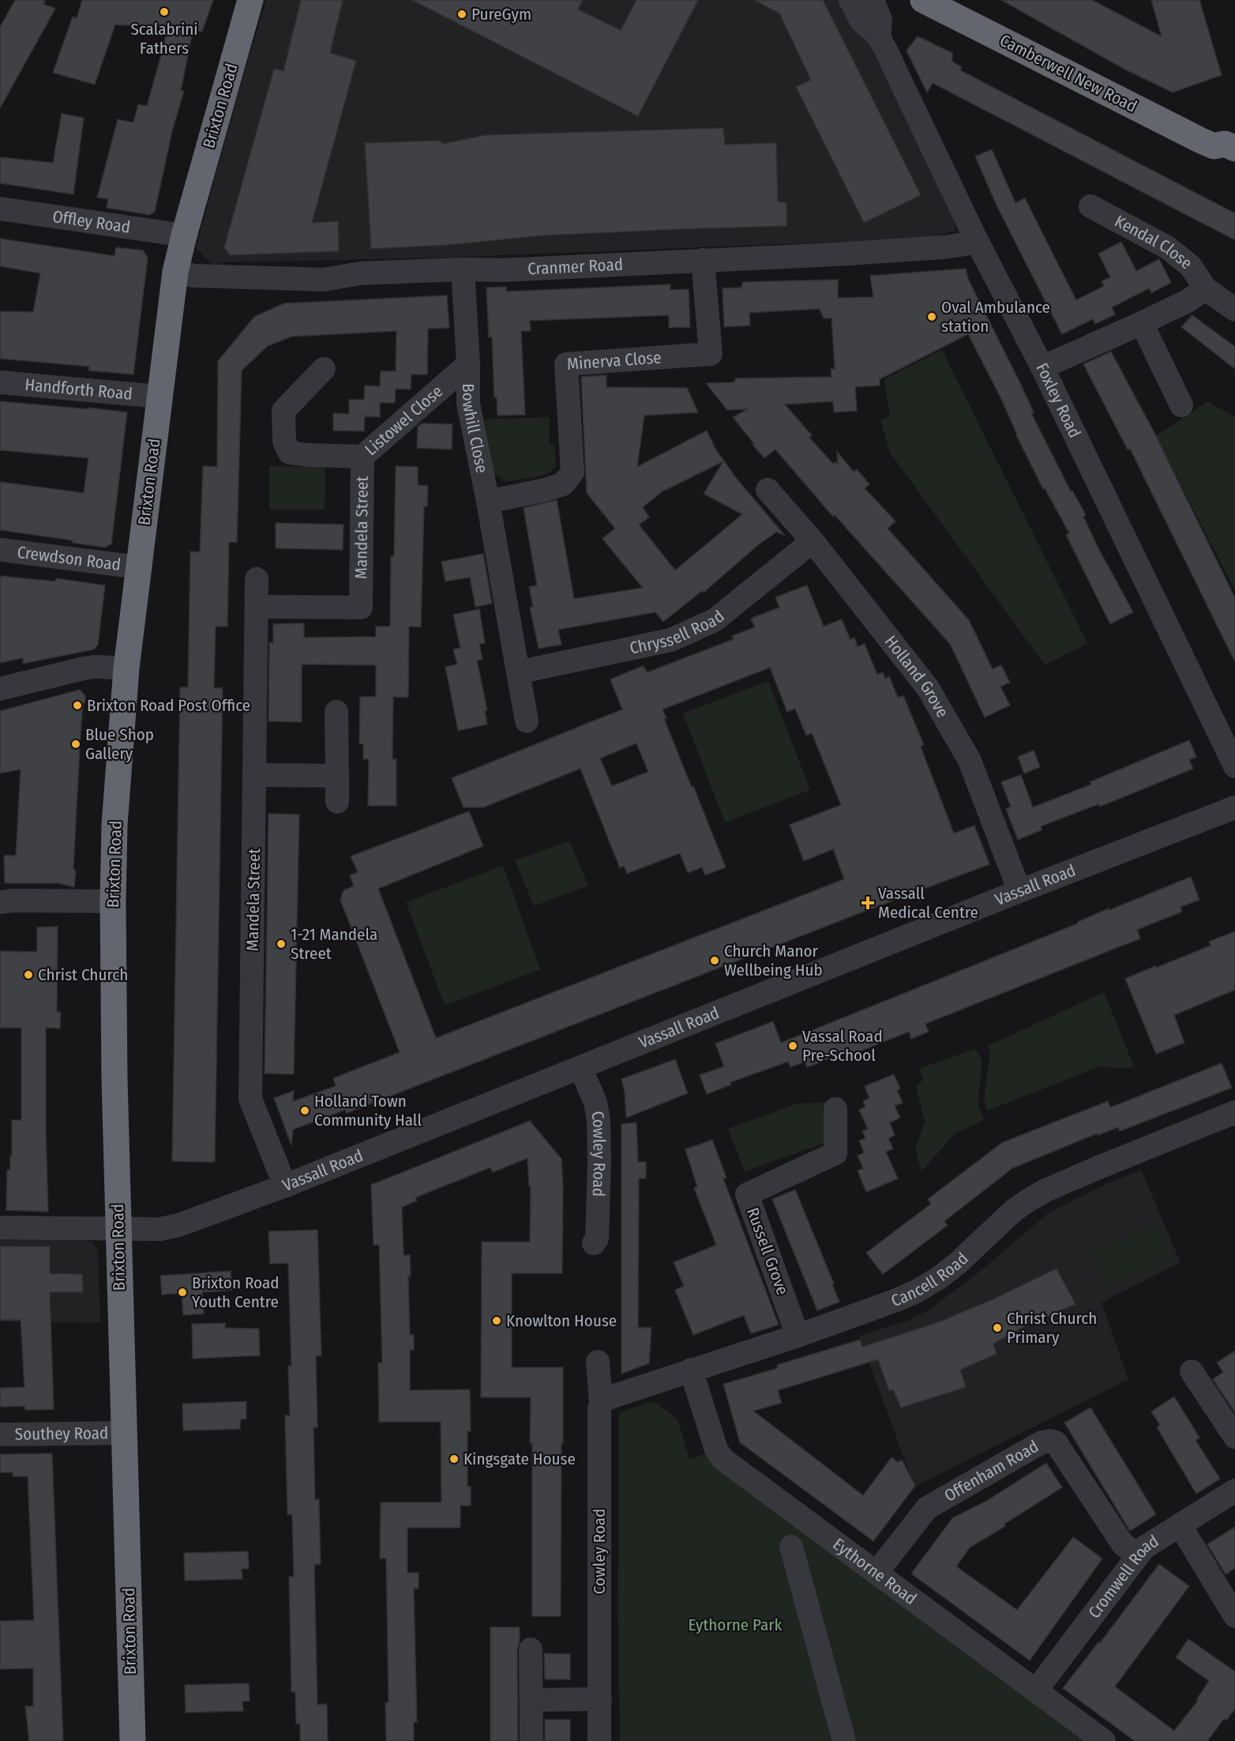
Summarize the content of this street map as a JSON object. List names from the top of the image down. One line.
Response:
{"streets":{"highway":["Camberwell New Road","Brixton Road"],"street":["Offley Road","Kendal Close","Cranmer Road","Minerva Close","Handforth Road","Foxley Road","Listowel Close","Bowhill Close","Mandela Street","Crewdson Road","Chryssell Road","Holland Grove","Vassall Road","Cowley Road","Russell Grove","Cancell Road","Southey Road","Offenham Road","Eythorne Road","Cromwell Road"]},"crossings":[["Brixton Road","Offley Road"],["Brixton Road","Cranmer Road"],["Brixton Road","Handforth Road"],["Brixton Road","Crewdson Road"],["Brixton Road","Vassall Road"],["Brixton Road","Southey Road"],["Kendal Close","Foxley Road"],["Cranmer Road","Minerva Close"],["Cranmer Road","Foxley Road"],["Cranmer Road","Bowhill Close"],["Minerva Close","Bowhill Close"],["Listowel Close","Bowhill Close"],["Listowel Close","Mandela Street"],["Bowhill Close","Chryssell Road"],["Mandela Street","Vassall Road"],["Chryssell Road","Holland Grove"],["Holland Grove","Vassall Road"],["Vassall Road","Cowley Road"],["Cowley Road","Cancell Road"],["Russell Grove","Cancell Road"],["Cancell Road","Eythorne Road"],["Offenham Road","Eythorne Road"],["Offenham Road","Cromwell Road"],["Eythorne Road","Cromwell Road"]],"parks":["Eythorne Park"],"places":{"other":["Scalabrini Fathers","PureGym","Oval Ambulance station","Brixton Road Post Office","Blue Shop Gallery","1-21 Mandela Street","Church Manor Wellbeing Hub","Christ Church","Vassal Road Pre-School","Holland Town Community Hall","Brixton Road Youth Centre","Knowlton House","Christ Church Primary","Kingsgate House"],"health":["Vassall Medical Centre"]}}
